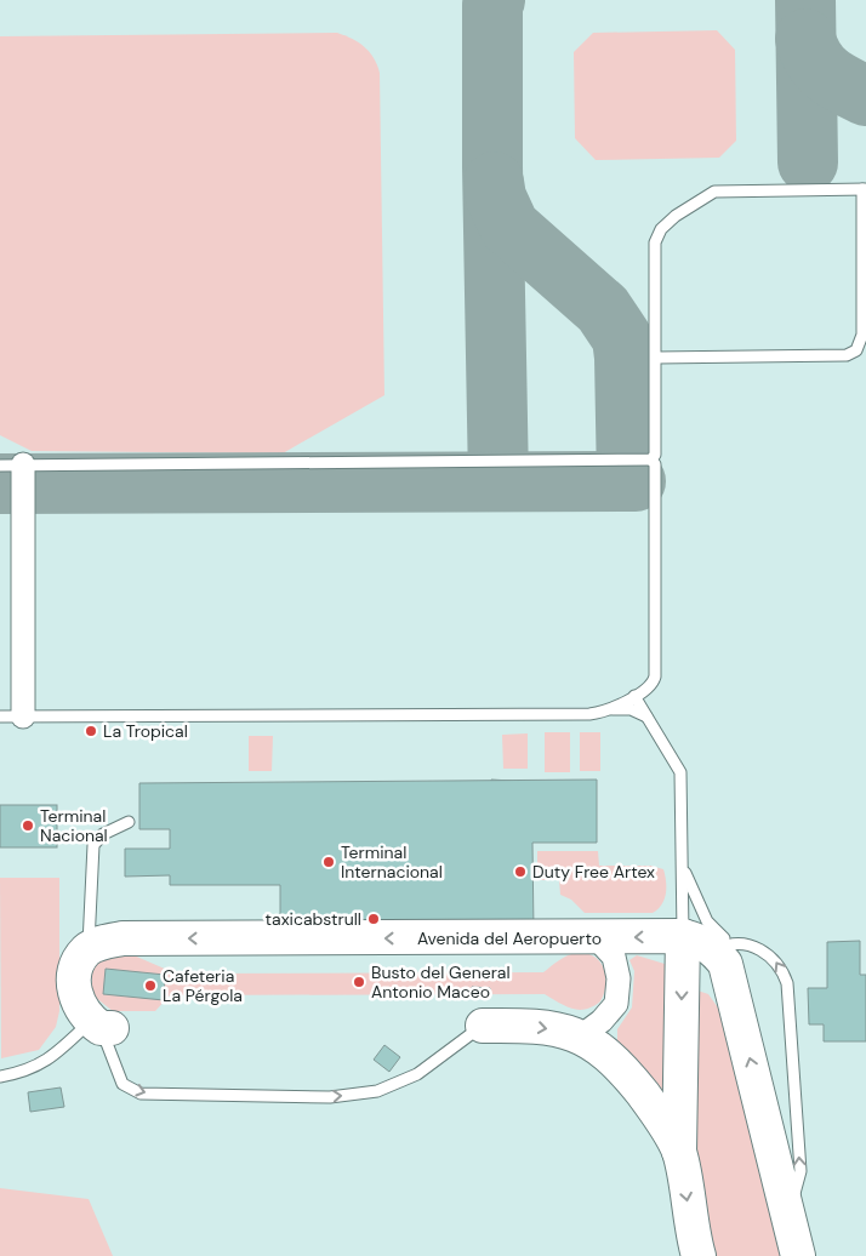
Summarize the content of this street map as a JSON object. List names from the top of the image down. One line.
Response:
{"streets":{"main road":["Avenida del Aeropuerto"]},"one_way":["Avenida del Aeropuerto"],"places":["La Tropical","Terminal Nacional","Terminal Internacional","Duty Free Artex","taxicabstrull","Busto del General Antonio Maceo","Cafeteria La Pérgola"]}
